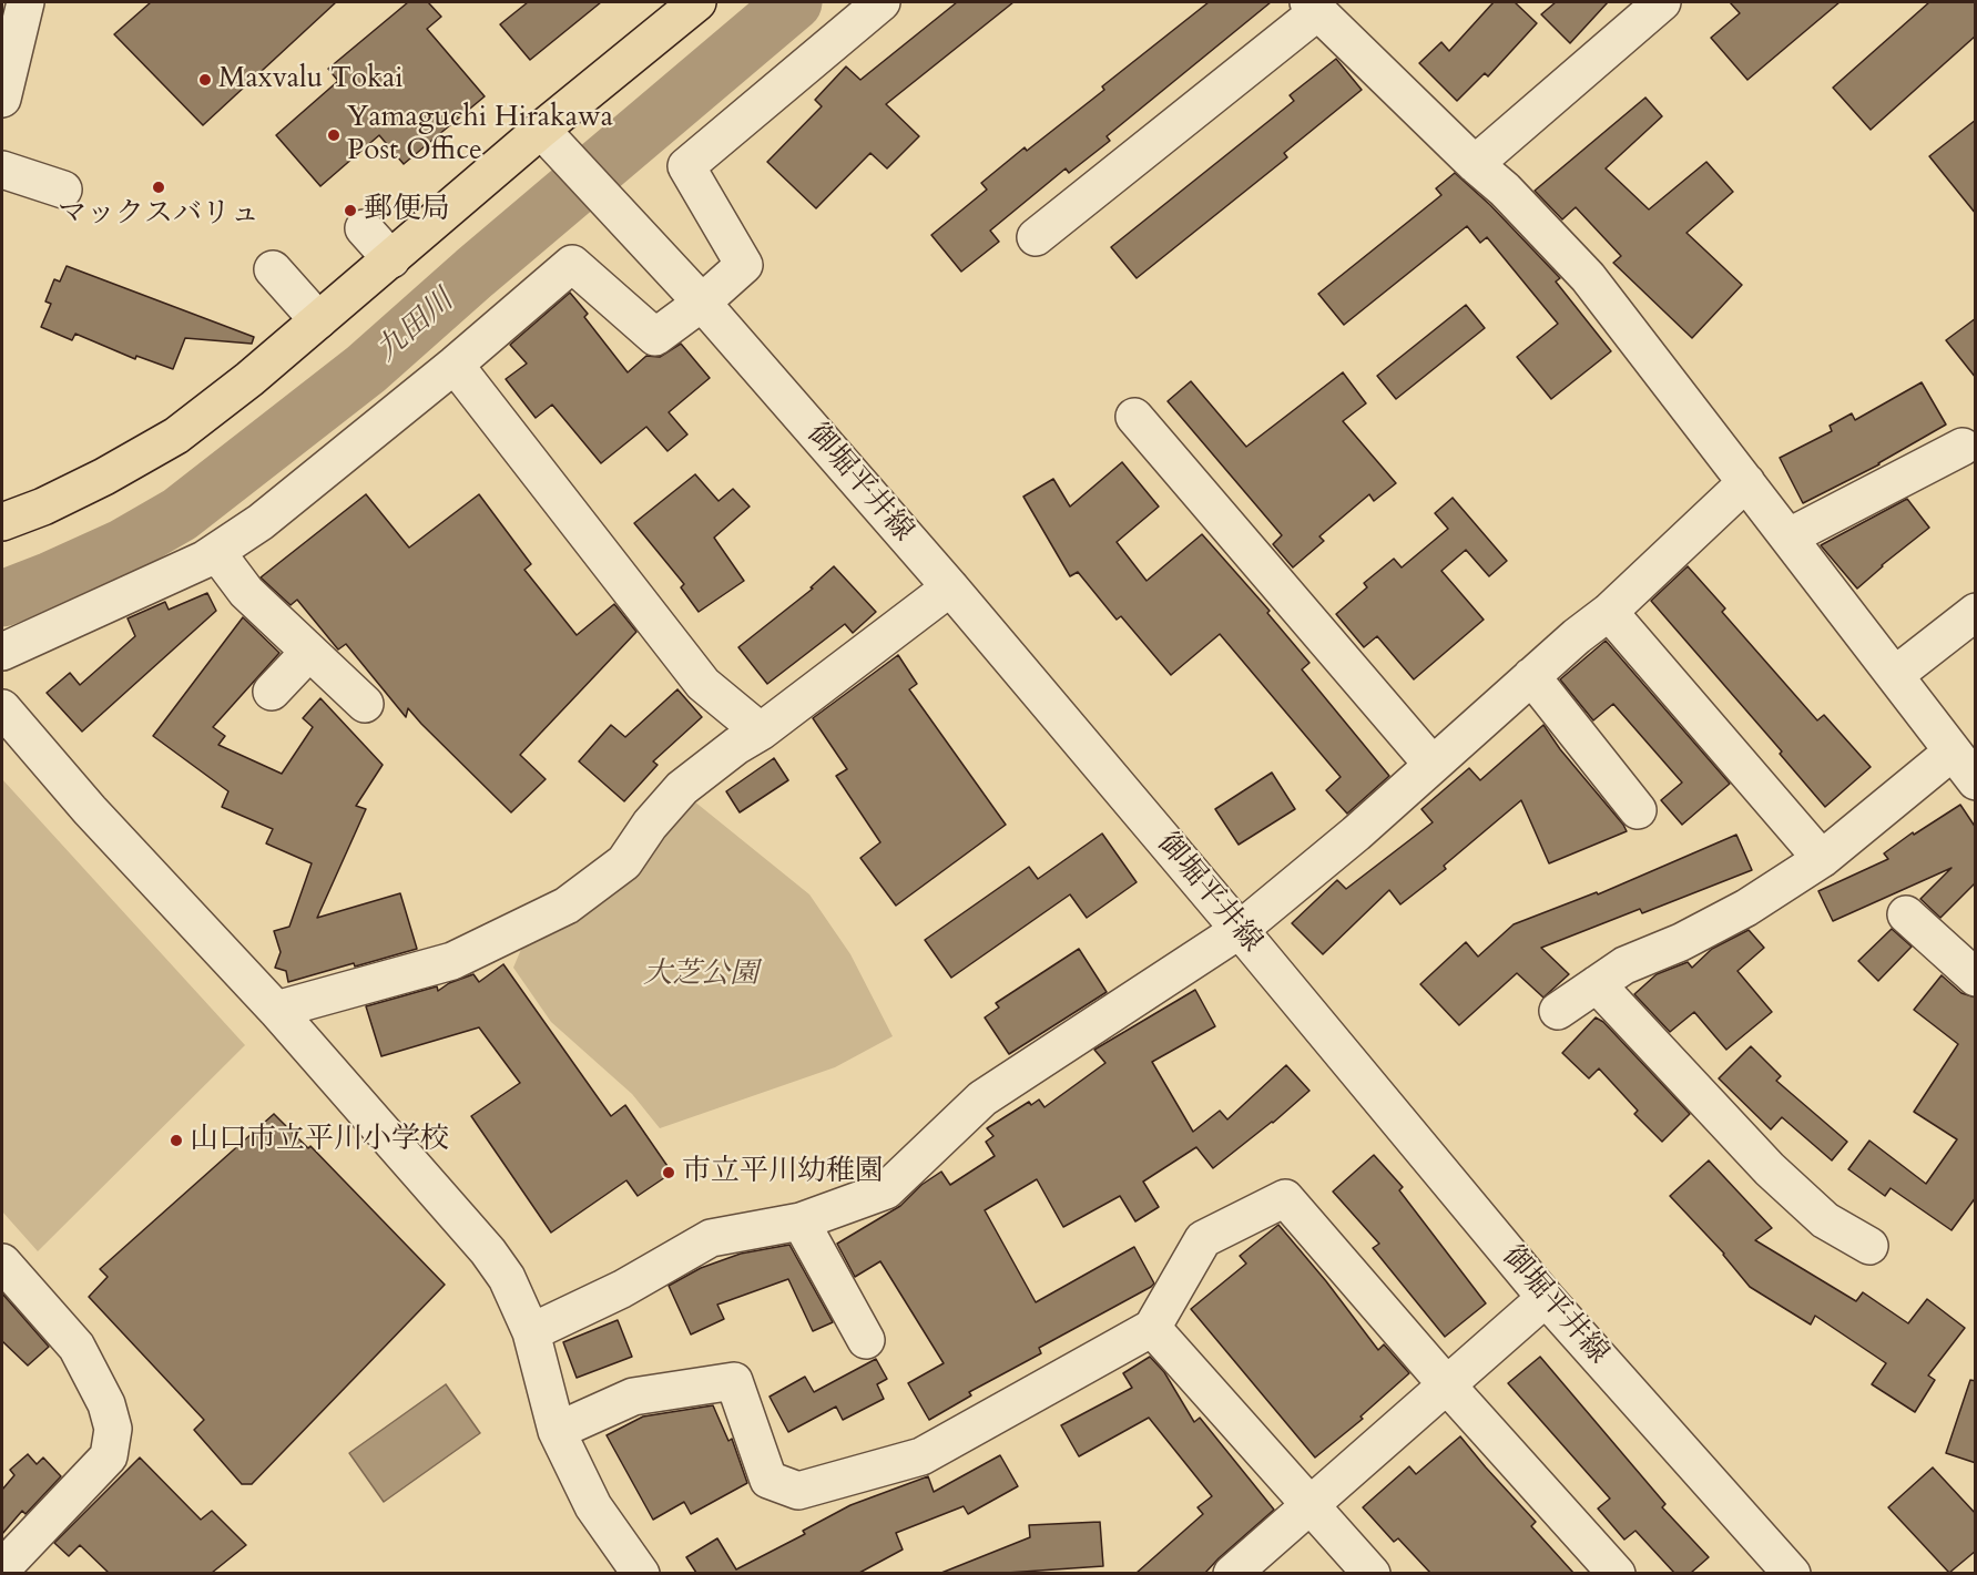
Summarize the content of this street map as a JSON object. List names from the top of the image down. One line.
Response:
{"streets":{"street":["御堀平井線"]},"water":["九田川"],"parks":["大芝公園"],"places":["Maxvalu Tokai","Yamaguchi Hirakawa Post Office","マックスバリュ","郵便局","山口市立平川小学校","市立平川幼稚園"]}
